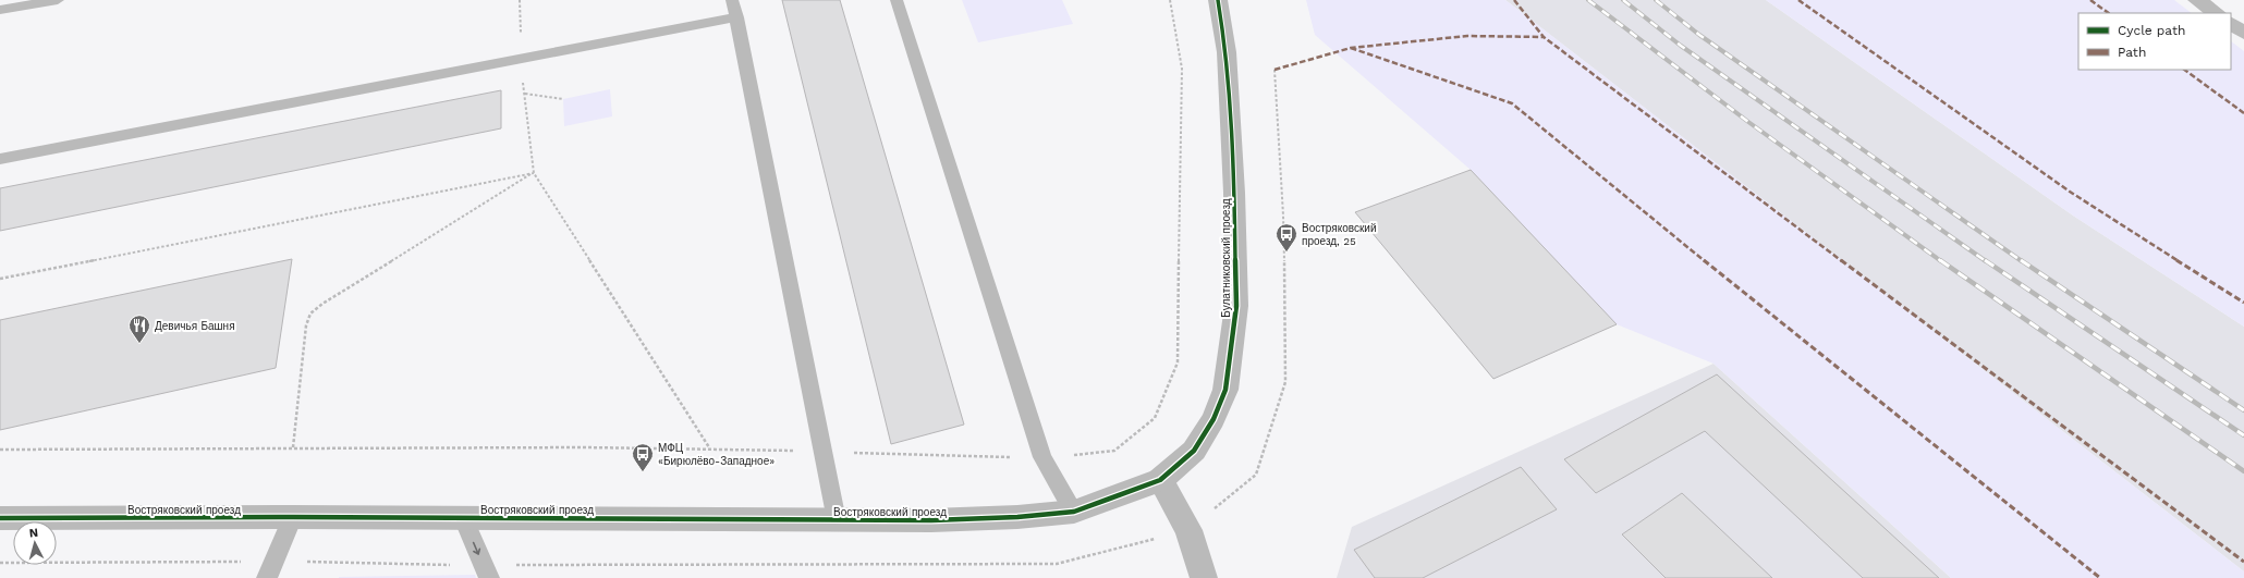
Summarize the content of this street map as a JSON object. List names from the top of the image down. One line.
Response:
{"streets":{"street":["Булатниковский проезд","Востряковский проезд"]},"crossings":[["Булатниковский проезд","Востряковский проезд"]],"places":{"bus stop":["Востряковский проезд, 25","МФЦ «Бирюлёво-Западное»"],"restaurant":["Девичья Башня"]},"legend":["Cycle path","Path"],"north":"top"}
